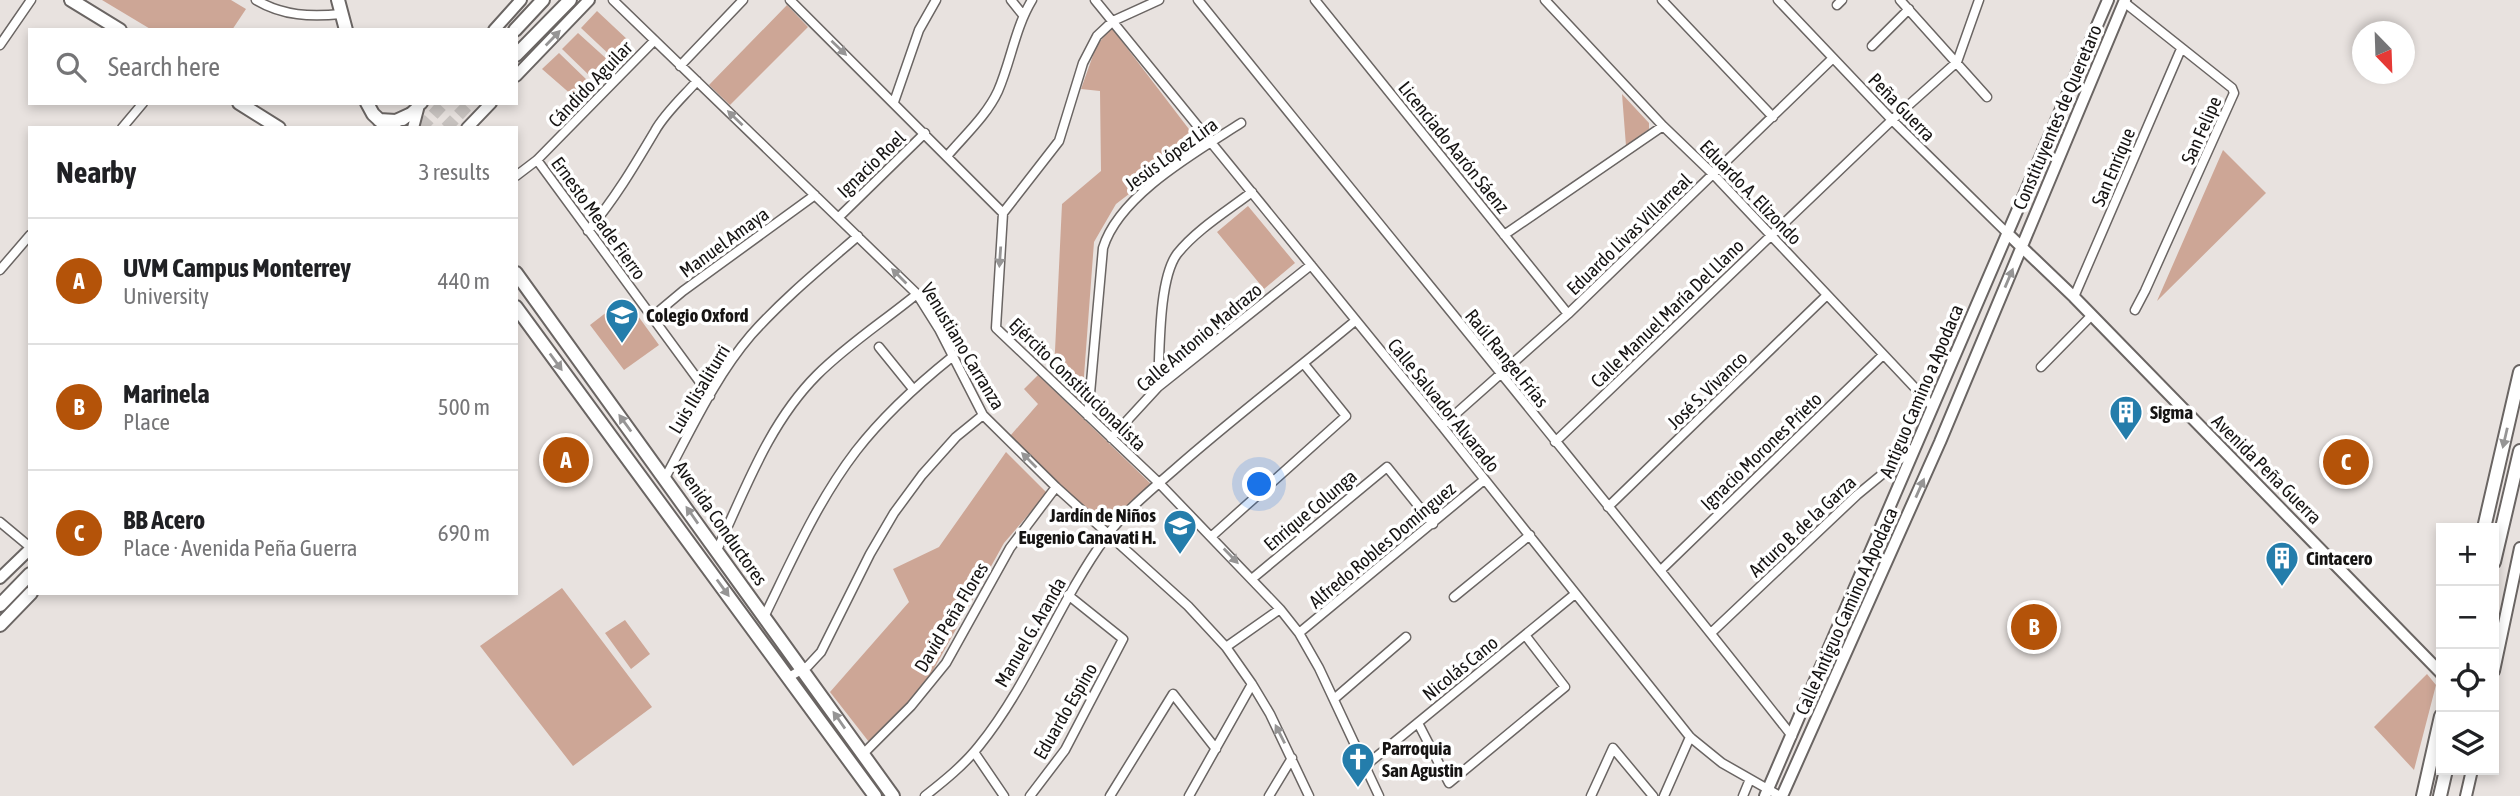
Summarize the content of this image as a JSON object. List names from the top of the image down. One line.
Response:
{"streets":{"main road":["Avenida Conductores"],"street":["Cándido Aguilar","Peña Guerra","Constituyentes de Queretaro","San Felipe","Licenciado Aarón Sáenz","Jesús López Lira","Ignacio Roel","San Enrique","Eduardo A. Elizondo","Ernesto Meade Fierro","Eduardo Livas Villarreal","Manuel Amaya","Calle Manuel María Del Llano","Calle Antonio Madrazo","Venustiano Carranza","Raúl Rangel Frías","Ejército Constitucionalista","Luis Ilisaliturri","José S. Vivanco","Antiguo Camino a Apodaca","Calle Salvador Alvarado","Ignacio Morones Prieto","Avenida Peña Guerra","Enrique Colunga","Arturo B. de la Garza","Alfredo Robles Domínguez","Calle Antiguo Camino A Apodaca","David Peña Flores","Manuel G. Aranda","Nicolás Cano","Eduardo Espino"]},"crossings":[["Cándido Aguilar","Ernesto Meade Fierro"],["Cándido Aguilar","Venustiano Carranza"],["Peña Guerra","Eduardo Livas Villarreal"],["Peña Guerra","Calle Manuel María Del Llano"],["Peña Guerra","Antiguo Camino a Apodaca"],["Peña Guerra","Avenida Peña Guerra"],["Constituyentes de Queretaro","San Felipe"],["Constituyentes de Queretaro","Avenida Peña Guerra"],["Constituyentes de Queretaro","Calle Antiguo Camino A Apodaca"],["San Felipe","San Enrique"],["Licenciado Aarón Sáenz","Eduardo Livas Villarreal"],["Jesús López Lira","Ejército Constitucionalista"],["Jesús López Lira","Calle Salvador Alvarado"],["Ignacio Roel","Venustiano Carranza"],["San Enrique","Avenida Peña Guerra"],["Eduardo A. Elizondo","Eduardo Livas Villarreal"],["Eduardo A. Elizondo","Calle Manuel María Del Llano"],["Eduardo A. Elizondo","José S. Vivanco"],["Eduardo A. Elizondo","Antiguo Camino a Apodaca"],["Eduardo A. Elizondo","Ignacio Morones Prieto"],["Ernesto Meade Fierro","Manuel Amaya"],["Ernesto Meade Fierro","Luis Ilisaliturri"],["Eduardo Livas Villarreal","Raúl Rangel Frías"],["Eduardo Livas Villarreal","Calle Salvador Alvarado"],["Manuel Amaya","Venustiano Carranza"],["Calle Manuel María Del Llano","Raúl Rangel Frías"],["Calle Antonio Madrazo","Ejército Constitucionalista"],["Calle Antonio Madrazo","Calle Salvador Alvarado"],["Venustiano Carranza","Luis Ilisaliturri"],["Venustiano Carranza","Alfredo Robles Domínguez"],["Venustiano Carranza","David Peña Flores"],["Venustiano Carranza","Manuel G. Aranda"],["Raúl Rangel Frías","José S. Vivanco"],["Raúl Rangel Frías","Antiguo Camino a Apodaca"],["Raúl Rangel Frías","Ignacio Morones Prieto"],["Raúl Rangel Frías","Arturo B. de la Garza"],["Ejército Constitucionalista","Enrique Colunga"],["Ejército Constitucionalista","Alfredo Robles Domínguez"],["Ejército Constitucionalista","Manuel G. Aranda"],["Ejército Constitucionalista","Nicolás Cano"],["Luis Ilisaliturri","Avenida Conductores"],["Antiguo Camino a Apodaca","Calle Salvador Alvarado"],["Antiguo Camino a Apodaca","Avenida Peña Guerra"],["Antiguo Camino a Apodaca","Arturo B. de la Garza"],["Calle Salvador Alvarado","Alfredo Robles Domínguez"],["Calle Salvador Alvarado","Calle Antiguo Camino A Apodaca"],["Calle Salvador Alvarado","Manuel G. Aranda"],["Calle Salvador Alvarado","Nicolás Cano"],["Avenida Peña Guerra","Calle Antiguo Camino A Apodaca"],["Enrique Colunga","Alfredo Robles Domínguez"],["Avenida Conductores","David Peña Flores"],["Manuel G. Aranda","Eduardo Espino"]],"one_way":["Venustiano Carranza","Ejército Constitucionalista","Calle Antiguo Camino A Apodaca"],"places":{"school or university":["Colegio Oxford","Jardín de Niños Eugenio Canavati H."],"building":["Sigma","Cintacero"],"church":["Parroquia San Agustin"]},"north":"bottom right","page":{"search":"Search here","heading":["Nearby","3 results"],"list":[{"mark":"A","name":"UVM Campus Monterrey","note":"University","value":"440 m"},{"mark":"B","name":"Marinela","note":"Place","value":"500 m"},{"mark":"C","name":"BB Acero","note":"Place · Avenida Peña Guerra","value":"690 m"}],"pins":["A","C","B"],"map_buttons":["+","−"]}}
